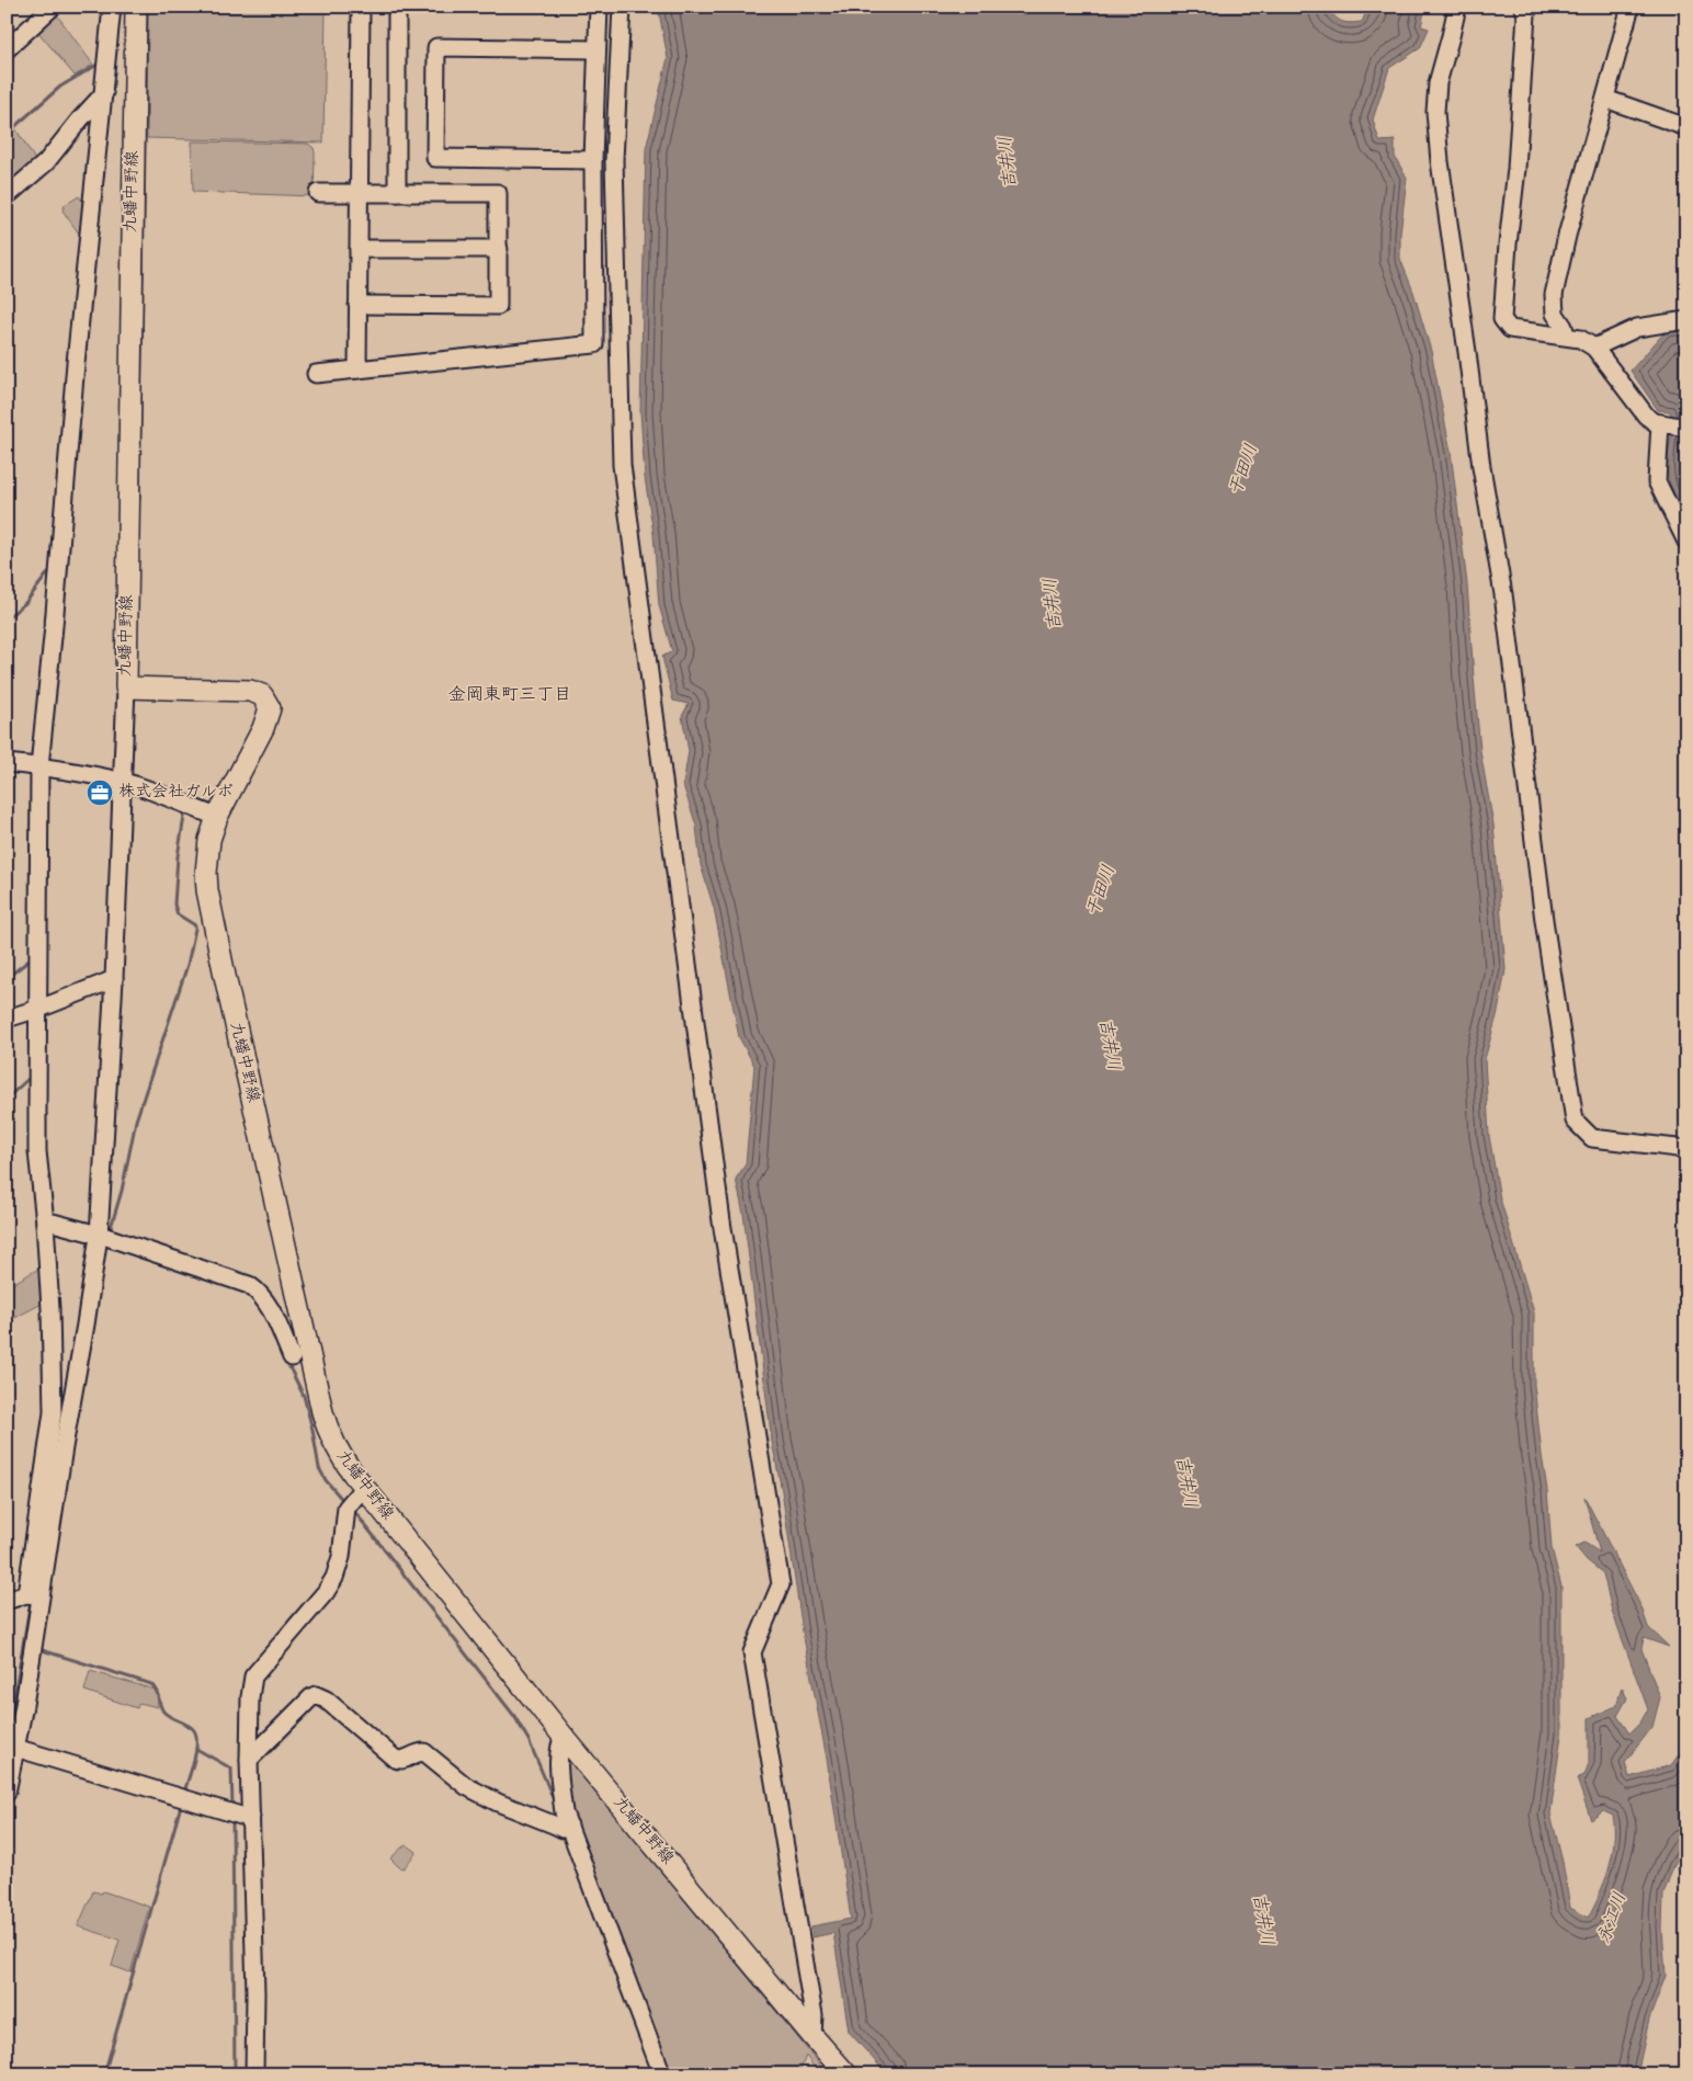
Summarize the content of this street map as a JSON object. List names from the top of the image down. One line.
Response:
{"streets":{"main road":["九蟠中野線"]},"districts":["金岡東町三丁目"],"water":["吉井川","干田川","永江川"],"places":{"office":["株式会社ガルボ"]}}
